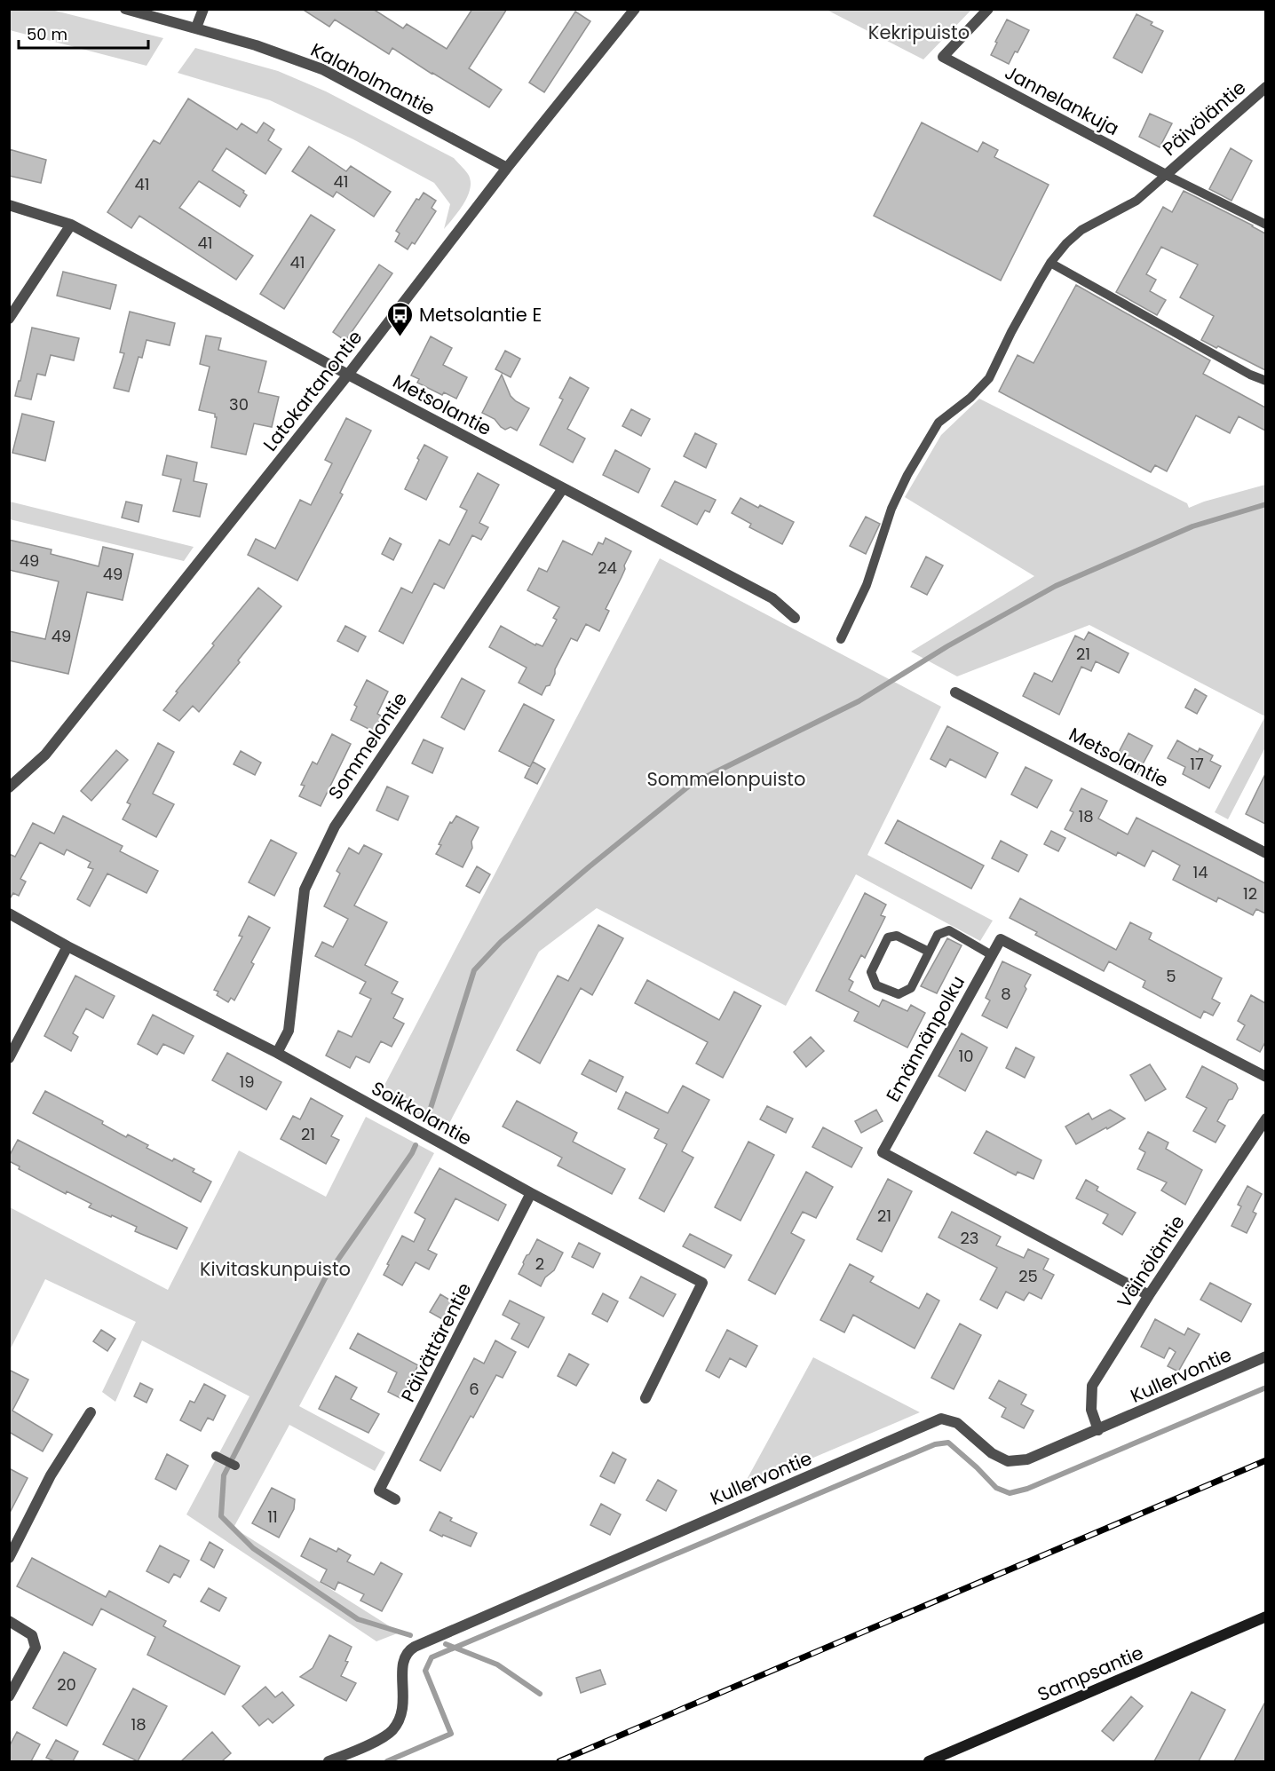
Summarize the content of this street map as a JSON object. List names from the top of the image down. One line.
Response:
{"streets":{"street":["Kalaholmantie","Jannelankuja","Päivöläntie","Latokartanontie","Metsolantie","Sommelontie","Emännänpolku","Soikkolantie","Väinöläntie","Päivättärentie","Kullervontie","Sampsantie"]},"crossings":[["Kalaholmantie","Latokartanontie"],["Jannelankuja","Päivöläntie"],["Latokartanontie","Metsolantie"],["Metsolantie","Sommelontie"],["Sommelontie","Soikkolantie"],["Emännänpolku","Väinöläntie"],["Soikkolantie","Päivättärentie"],["Väinöläntie","Kullervontie"]],"parks":["Kekripuisto","Sommelonpuisto","Kivitaskunpuisto"],"places":{"bus stop":["Metsolantie E"]},"house_numbers":["41","41","41","41","30","49","24","49","49","21","17","18","14","12","5","8","10","19","21","21","23","2","25","6","11","20","18"],"scale_bar":"50 m"}
